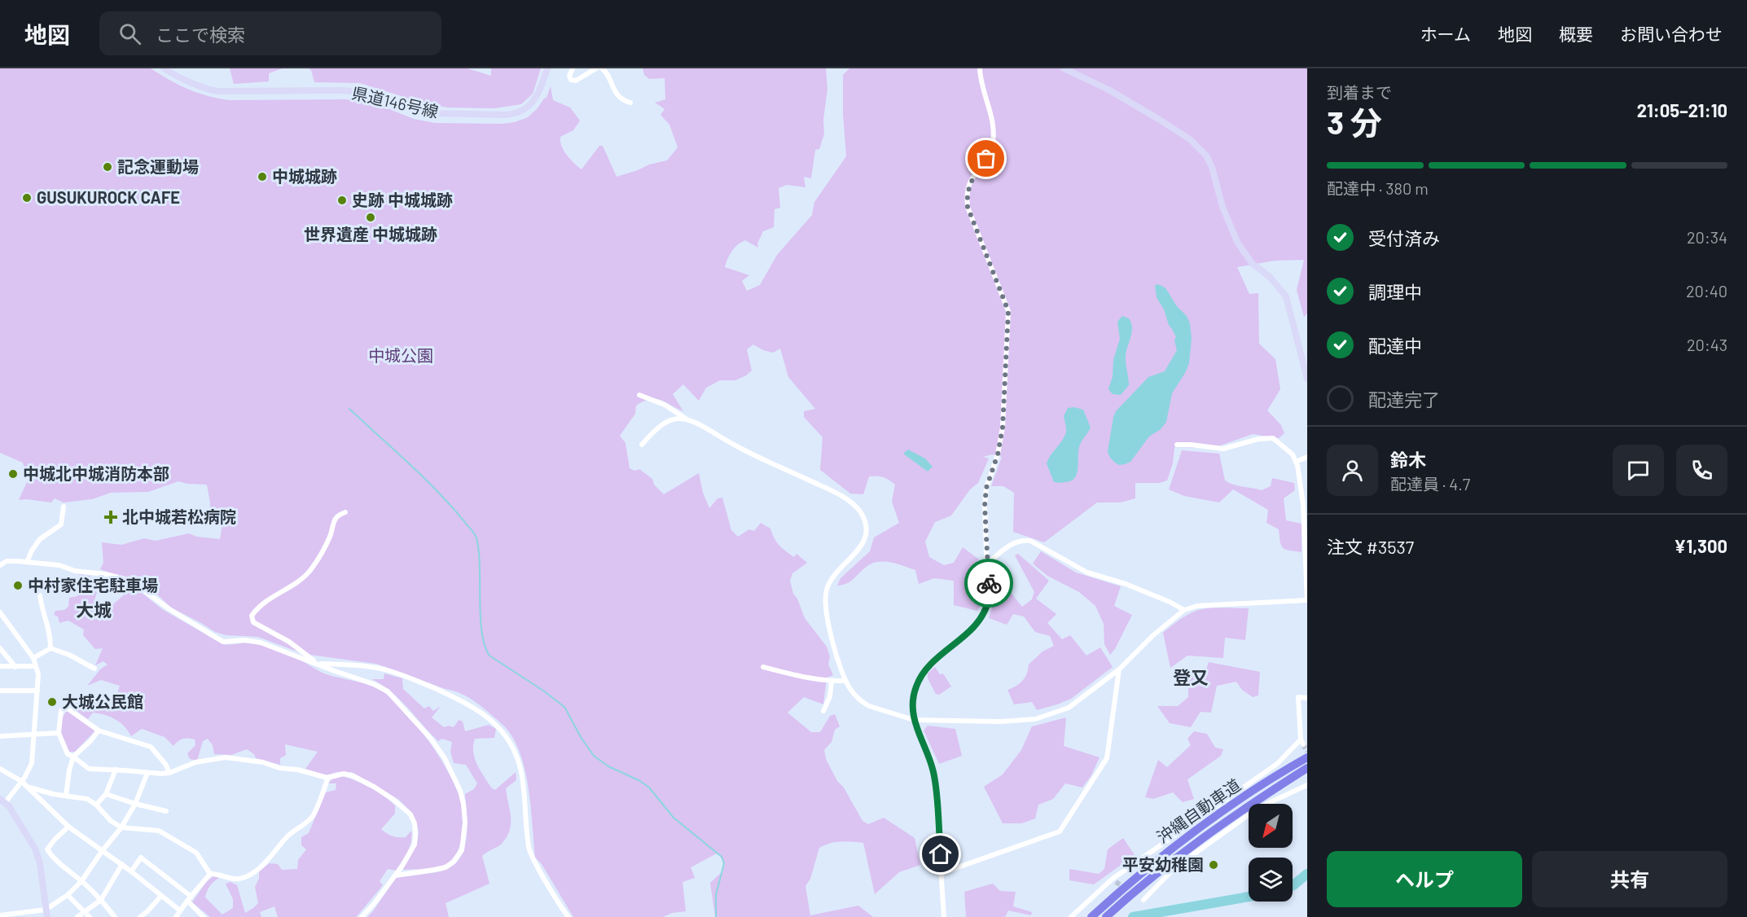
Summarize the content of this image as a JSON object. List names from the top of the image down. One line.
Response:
{"streets":{"highway":["沖縄自動車道"],"main road":["県道146号線"]},"districts":["大城","登又"],"parks":["中城公園"],"places":{"other":["記念運動場","中城城跡","GUSUKUROCK CAFE","史跡 中城城跡","世界遺産 中城城跡","中城北中城消防本部","中村家住宅駐車場","大城公民館","平安幼稚園"],"health":["北中城若松病院"]},"north":"bottom left","page":{"header":"地図","search":"ここで検索","nav":["ホーム","地図","概要","お問い合わせ"],"heading":["3 分","到着まで","21:05–21:10"],"panel":["鈴木","配達員 · 4.7","注文 #3537","¥1,300"],"bar":"配達中 · 380 m","list":[["受付済み","20:34"],["調理中","20:40"],["配達中","20:43"],"配達完了"],"buttons":["ヘルプ","共有"]}}
